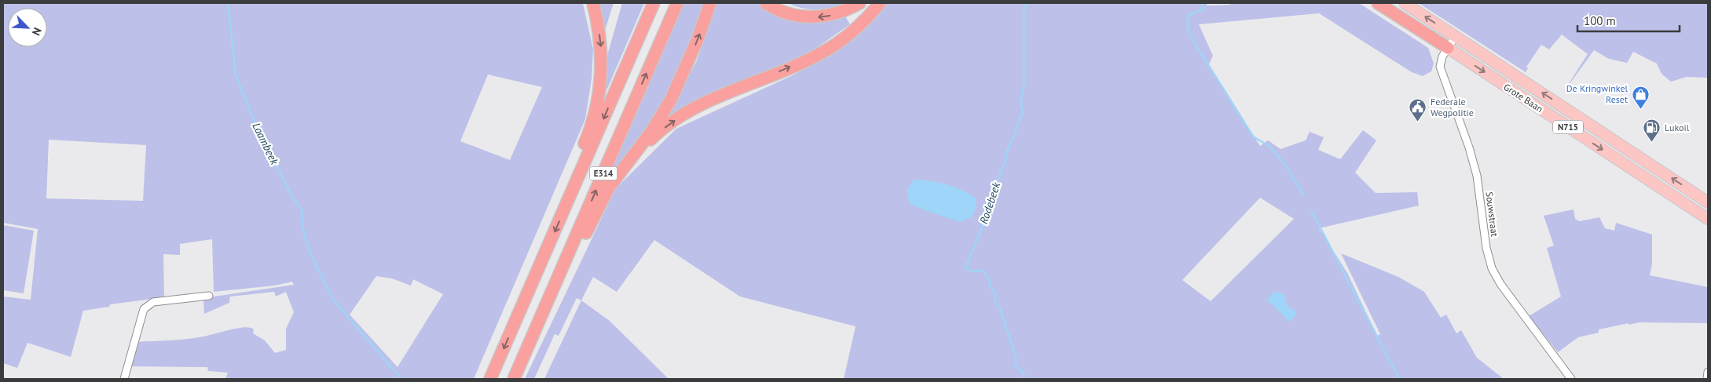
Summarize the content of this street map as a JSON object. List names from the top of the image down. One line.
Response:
{"streets":{"highway":["Grote Baan","N715","E314"],"street":["Souwstraat"]},"crossings":[["Grote Baan","Souwstraat"]],"water":["Laambeek","Rodebeek"],"places":{"shop":["De Kringwinkel Reset"],"public building":["Federale Wegpolitie"],"fuel station":["Lukoil"]},"scale_bar":"100 m","north":"bottom right"}
